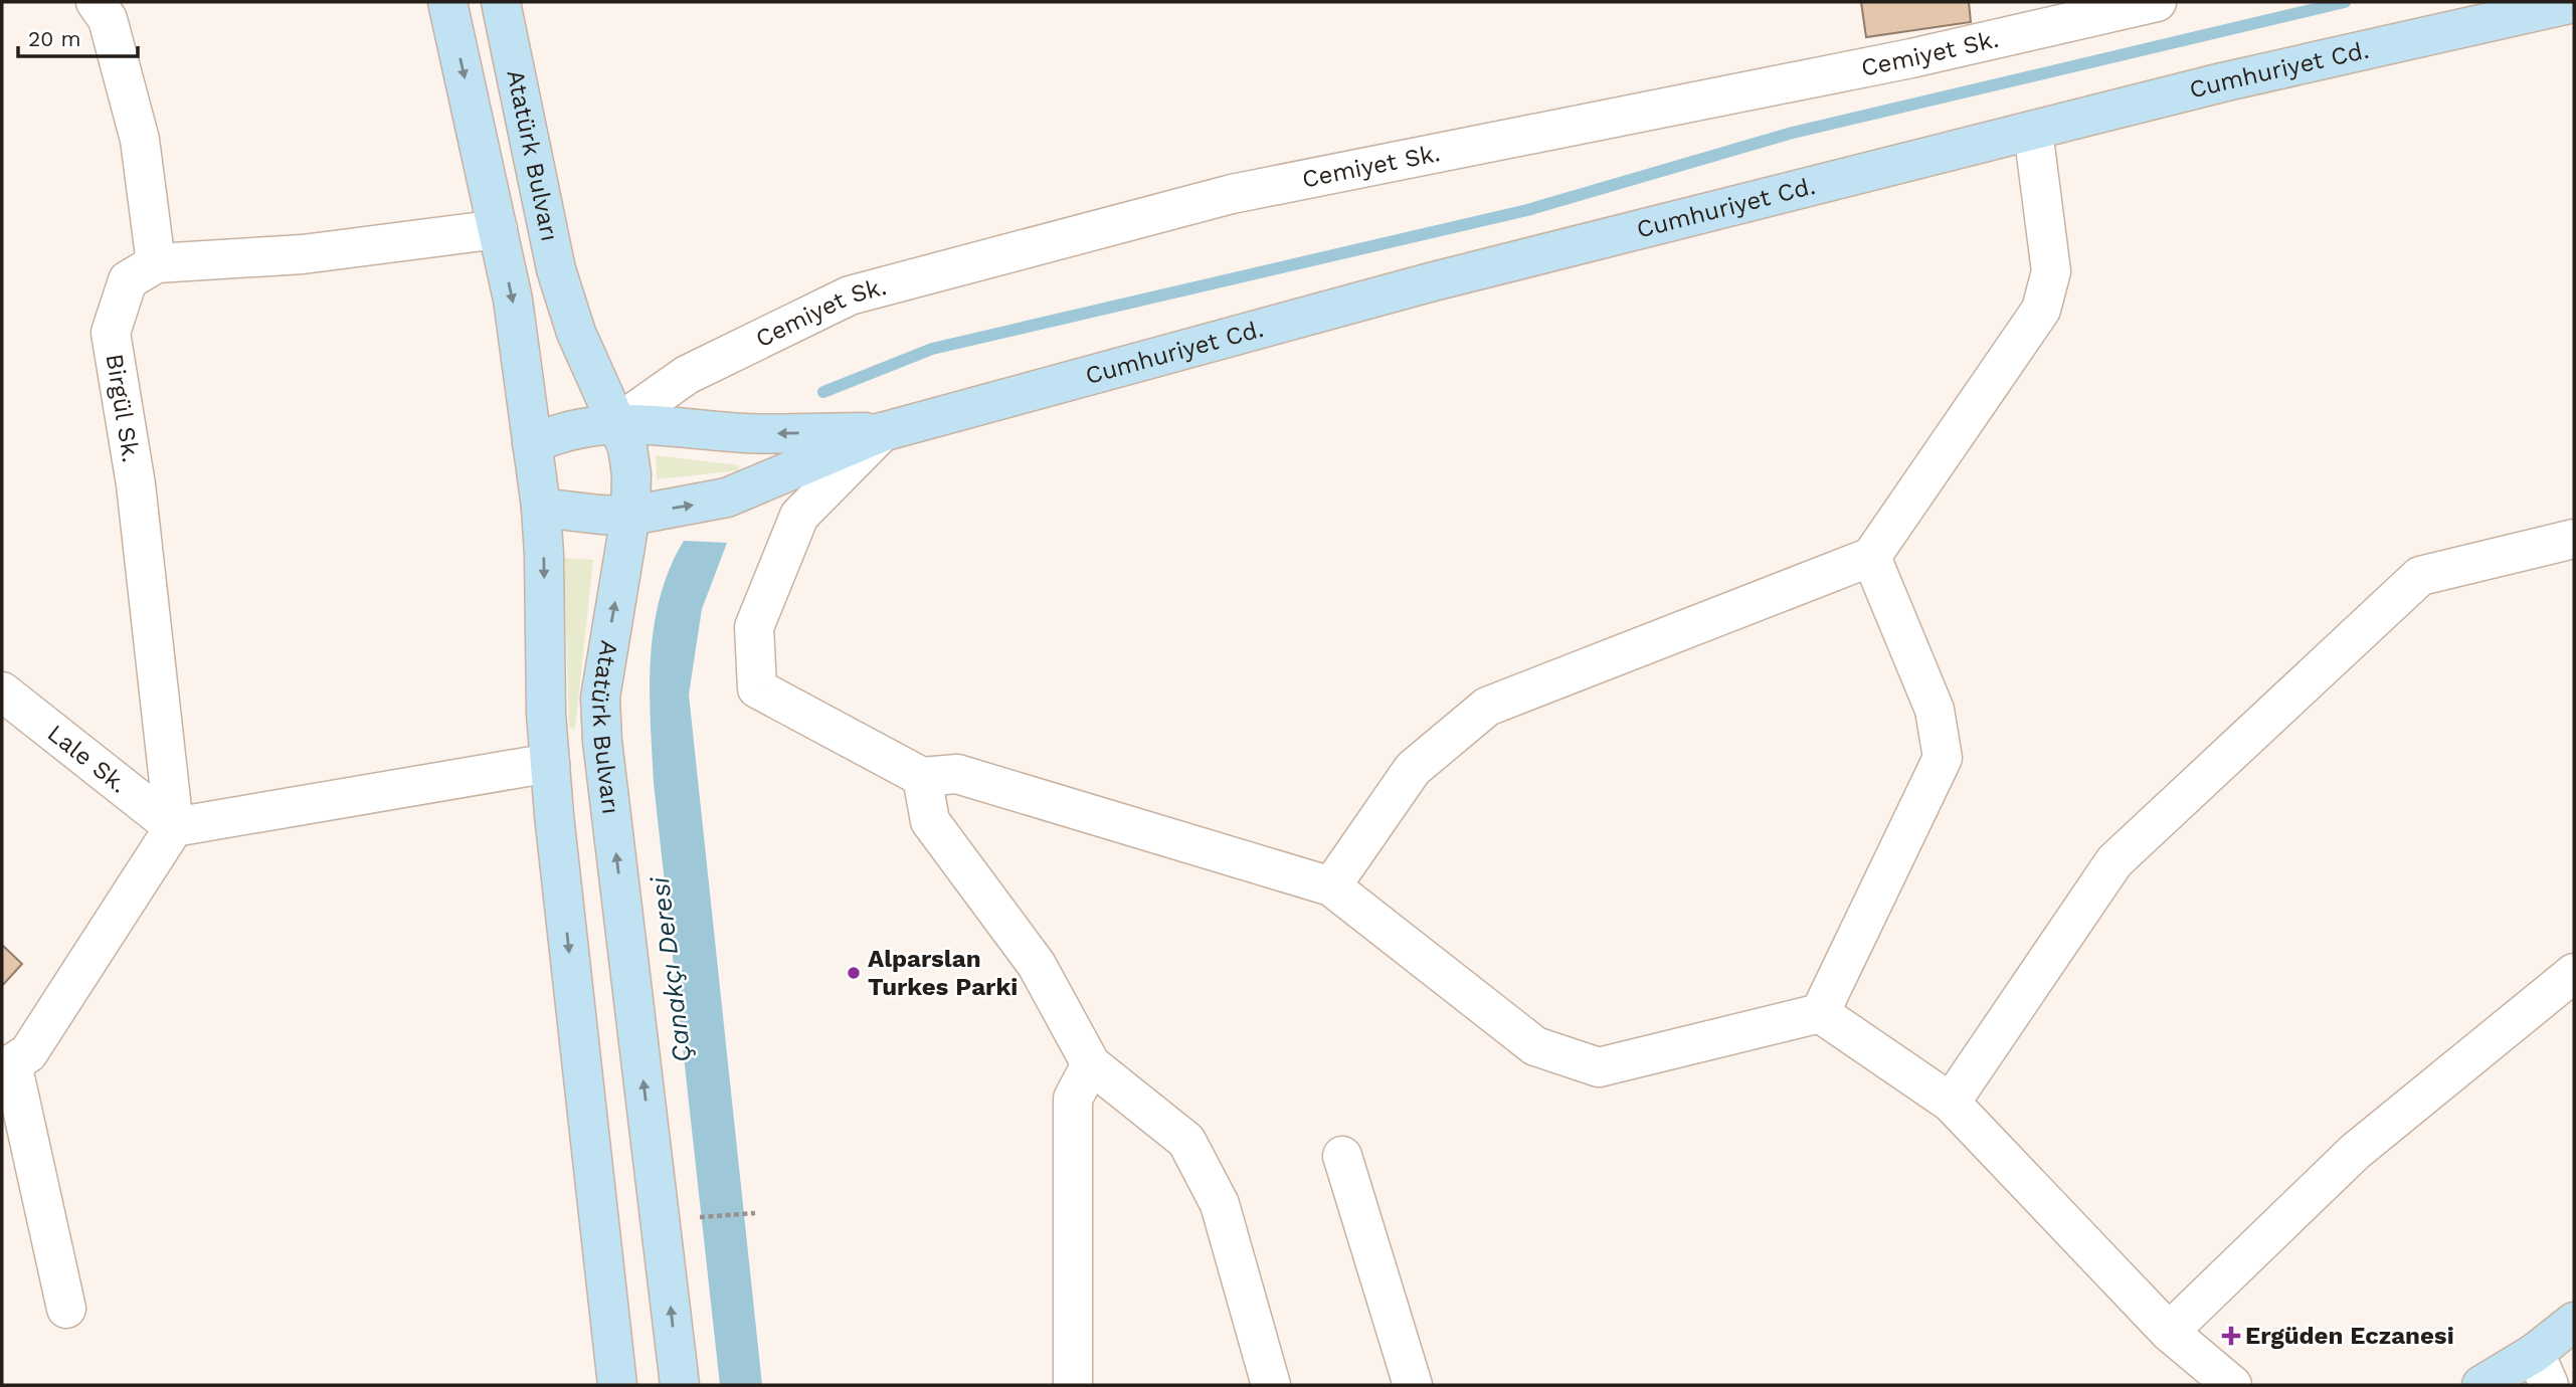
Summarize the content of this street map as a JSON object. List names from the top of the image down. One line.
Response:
{"streets":{"main road":["Cumhuriyet Cd.","Atatürk Bulvarı"],"street":["Cemiyet Sk.","Birgül Sk.","Lale Sk."]},"crossings":[["Cemiyet Sk.","Atatürk Bulvarı"],["Birgül Sk.","Lale Sk."]],"water":["Çanakçı Deresi"],"places":{"other":["Alparslan Turkes Parki"],"health":["Ergüden Eczanesi"]},"scale_bar":"20 m"}
